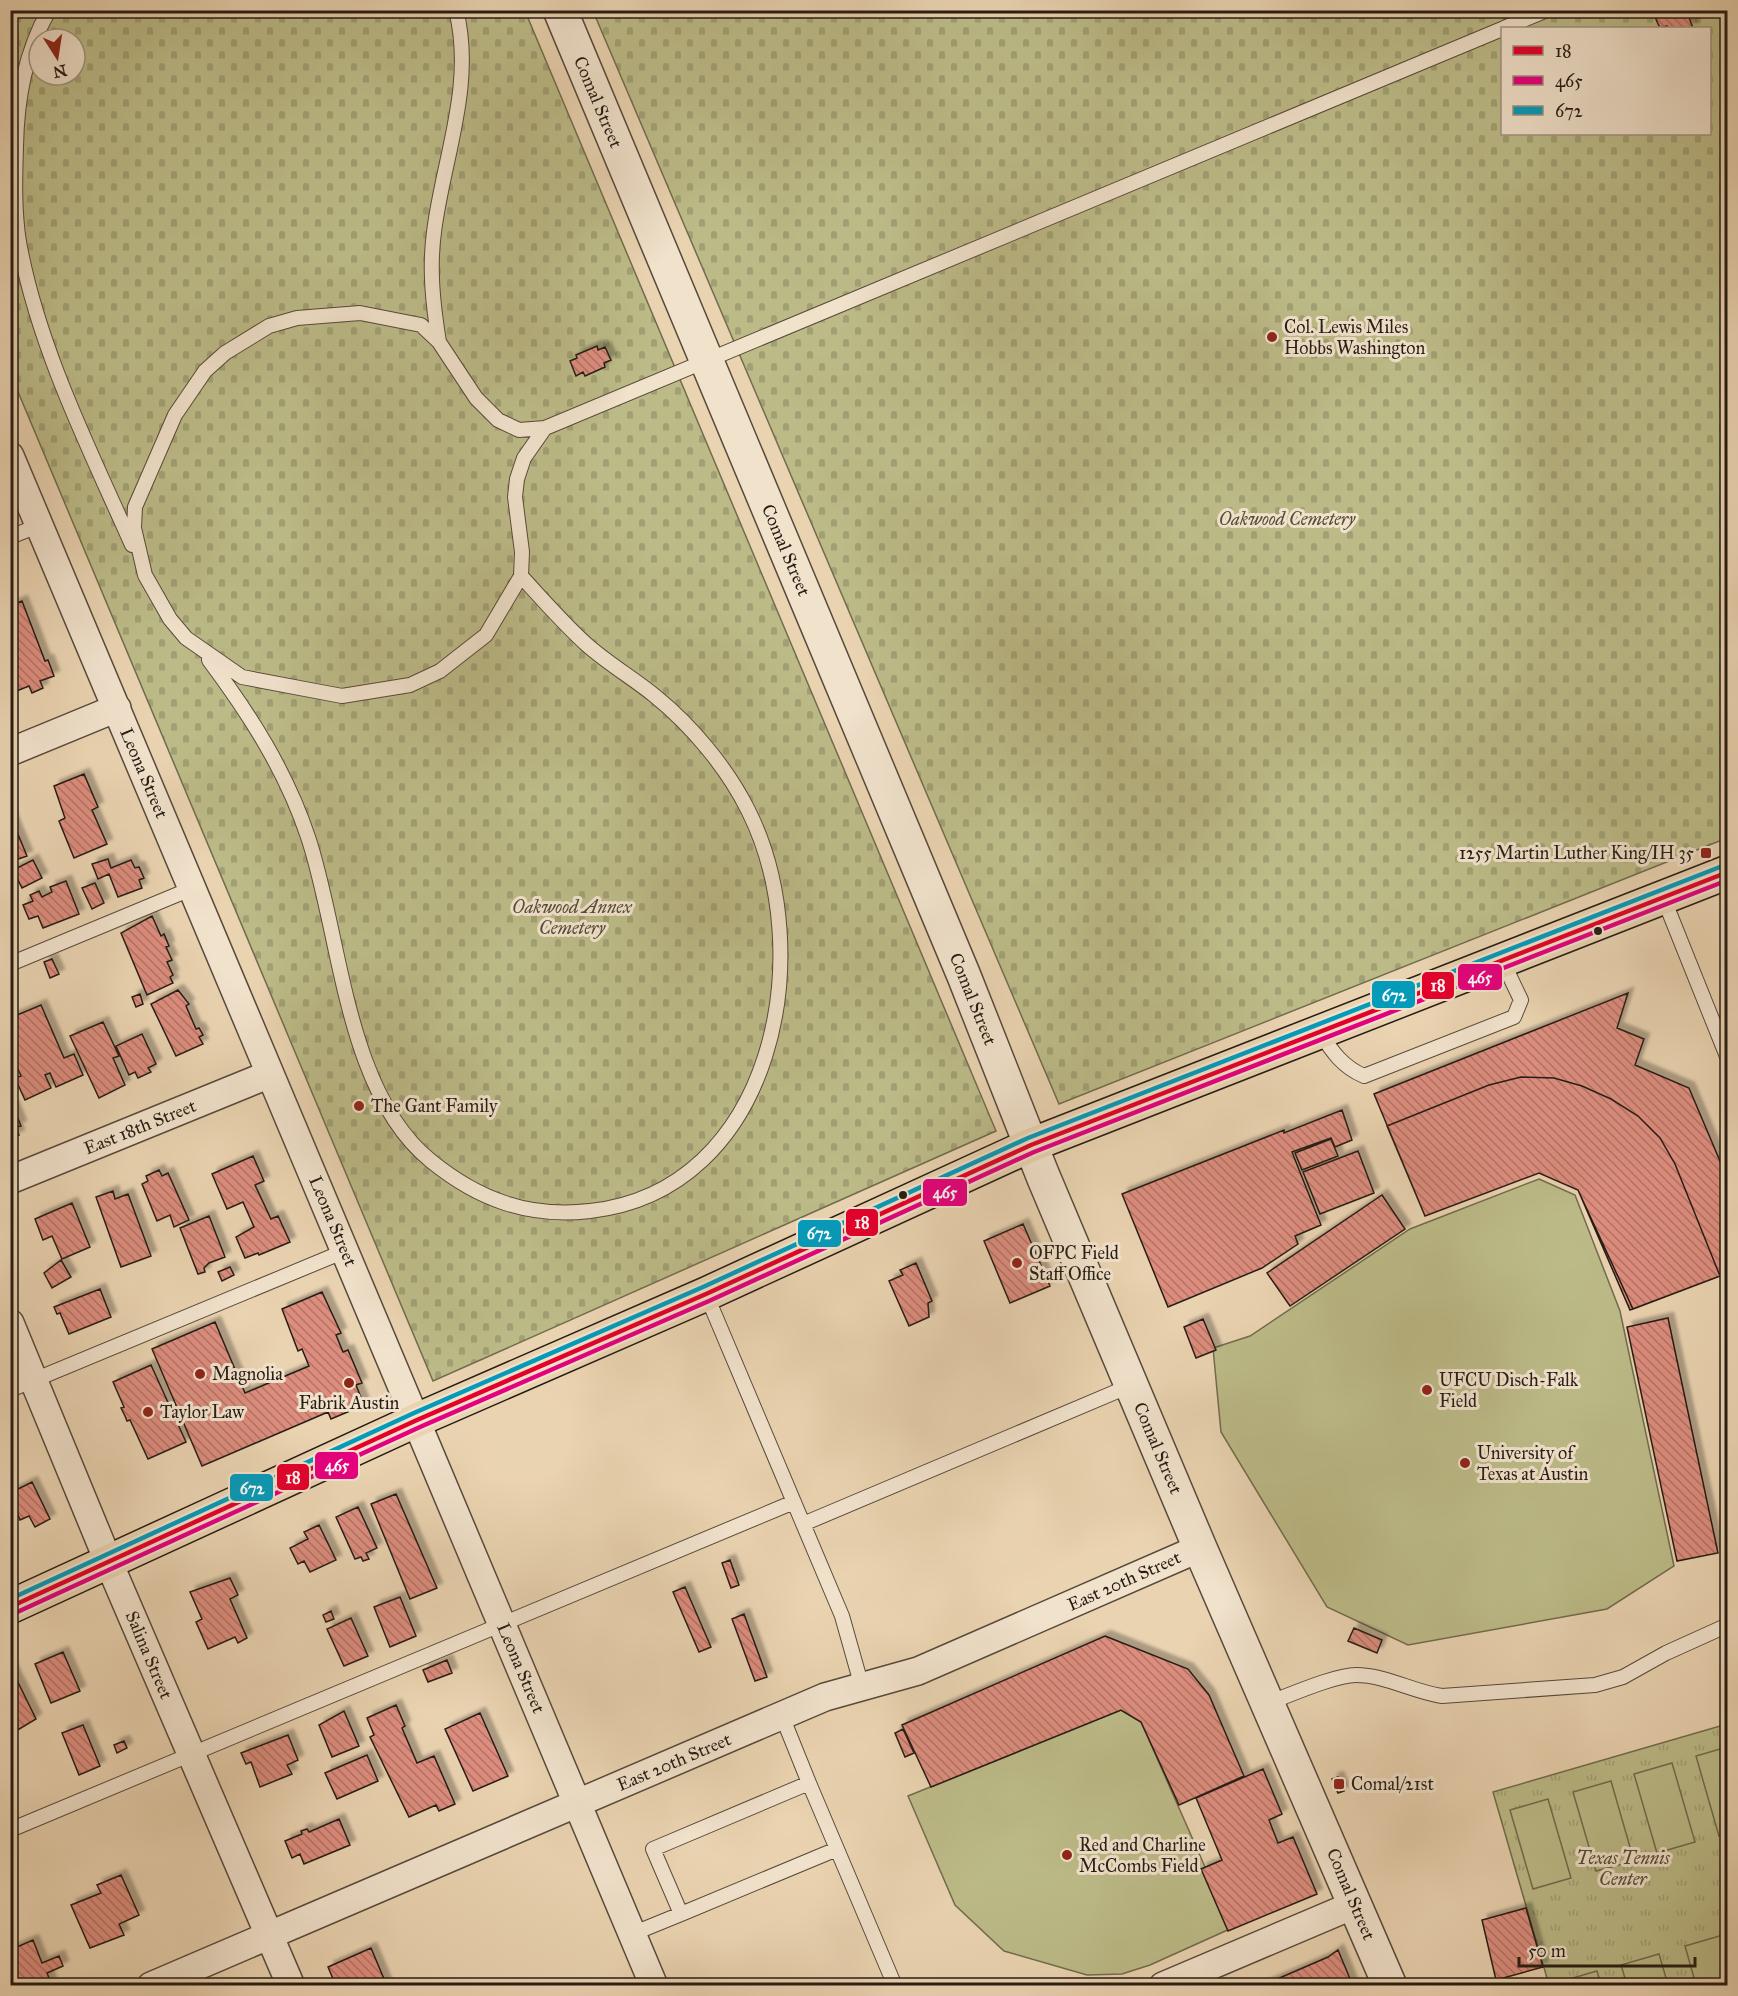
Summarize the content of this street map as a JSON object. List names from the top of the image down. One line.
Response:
{"streets":{"street":["Comal Street","Leona Street","East 18th Street","East 20th Street","Salina Street"]},"crossings":[["Comal Street","East 20th Street"],["Leona Street","East 18th Street"],["Leona Street","East 20th Street"],["East 20th Street","Salina Street"]],"parks":["Oakwood Cemetery","Oakwood Annex Cemetery","Texas Tennis Center"],"places":{"other":["Col. Lewis Miles Hobbs Washington","The Gant Family","OFPC Field Staff Office","Magnolia","Fabrik Austin","UFCU Disch-Falk Field","Taylor Law","University of Texas at Austin","Red and Charline McCombs Field"],"transit":["1255 Martin Luther King/IH 35","Comal/21st"]},"lines":["transit line 672","transit line 18","transit line 465"],"legend":["18","465","672"],"scale_bar":"50 m","north":"bottom"}
